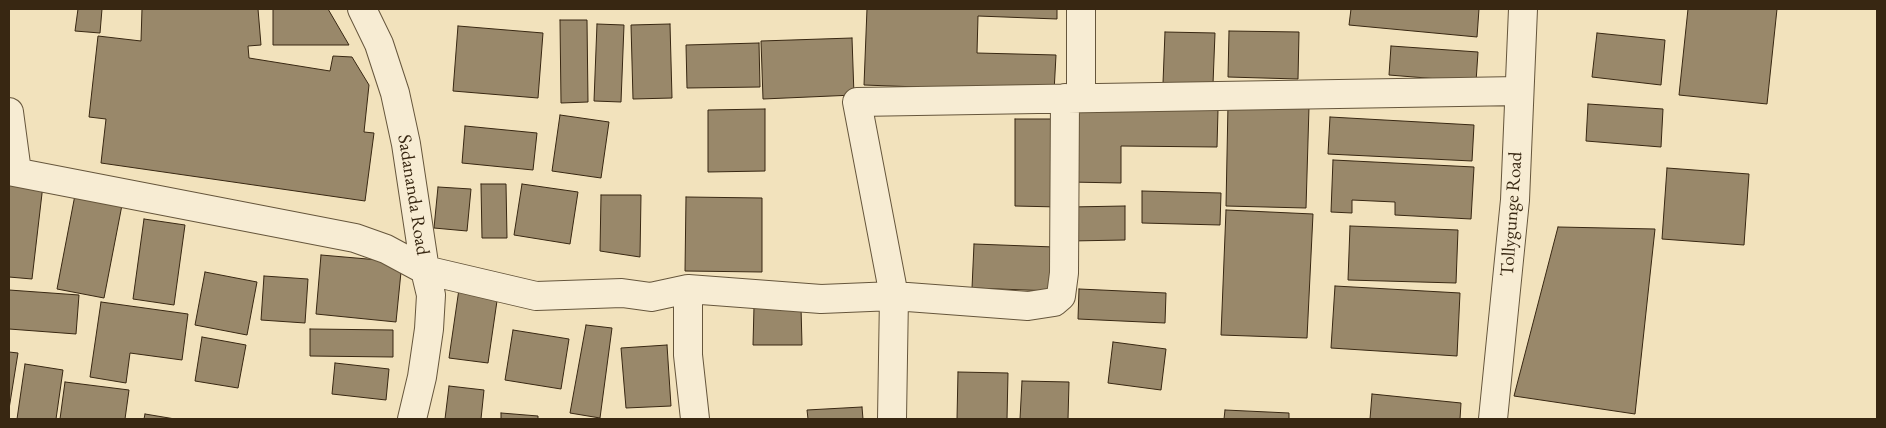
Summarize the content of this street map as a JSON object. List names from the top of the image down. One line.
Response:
{"streets":{"street":["Sadananda Road","Tollygunge Road"]}}
